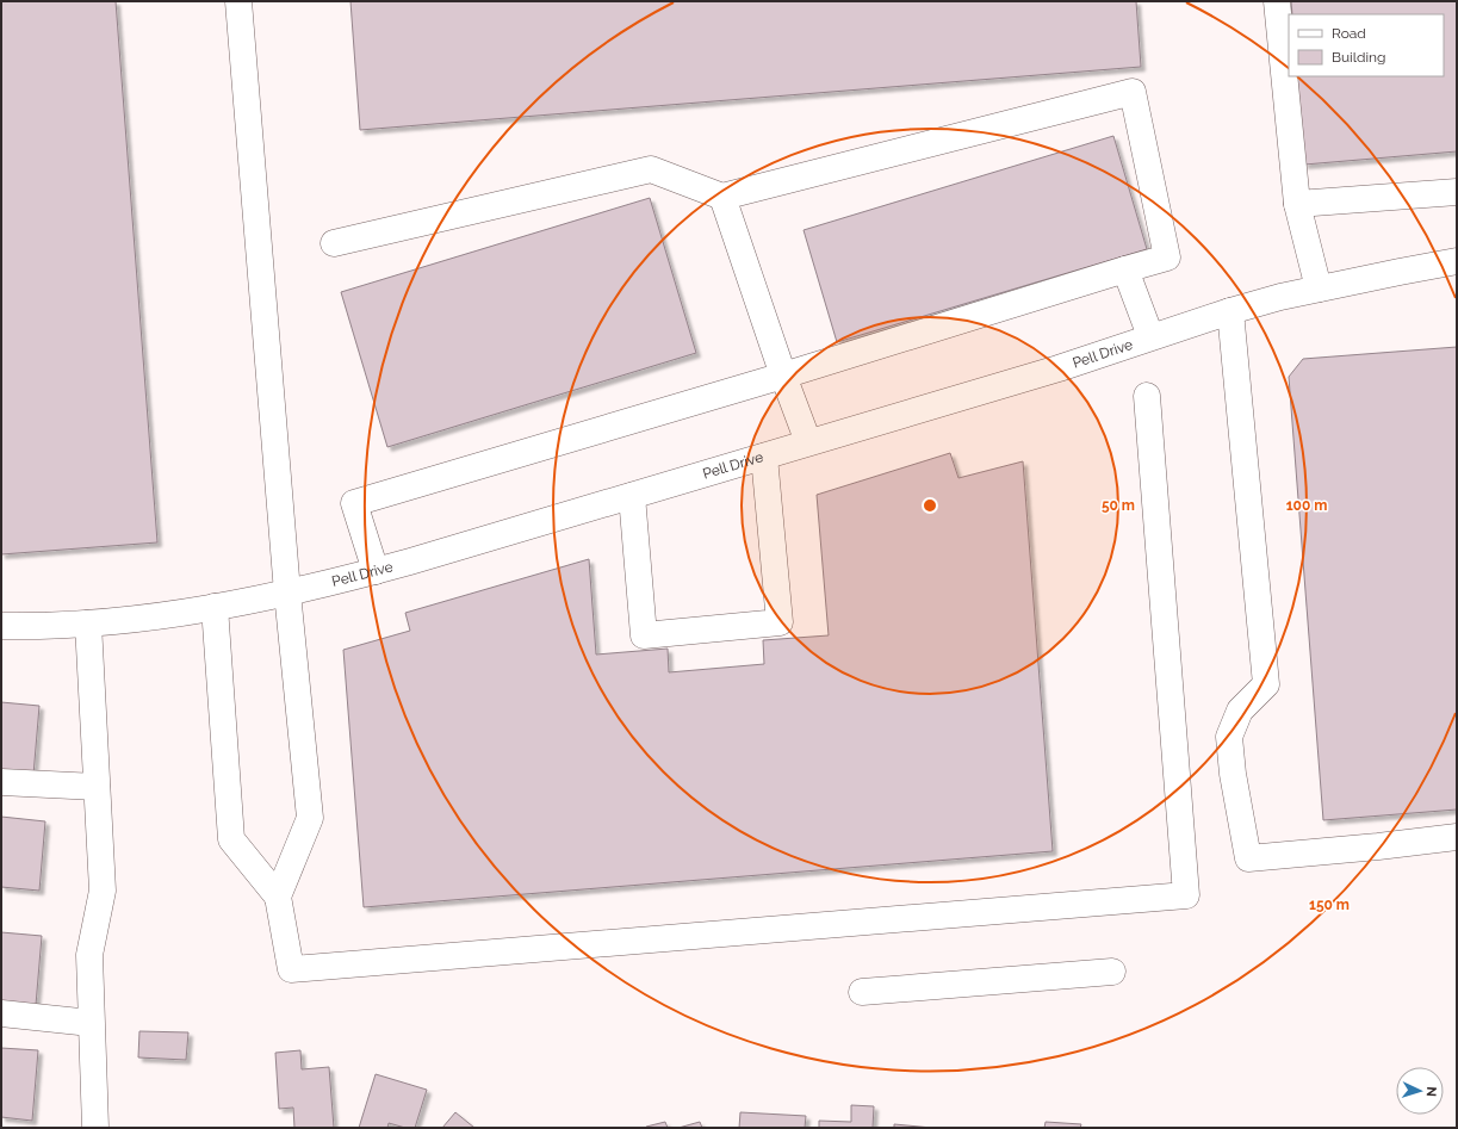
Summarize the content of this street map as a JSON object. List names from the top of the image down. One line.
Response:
{"streets":{"street":["Pell Drive"]},"legend":["Road","Building"],"north":"right","rings":["50 m","100 m","150 m"]}
